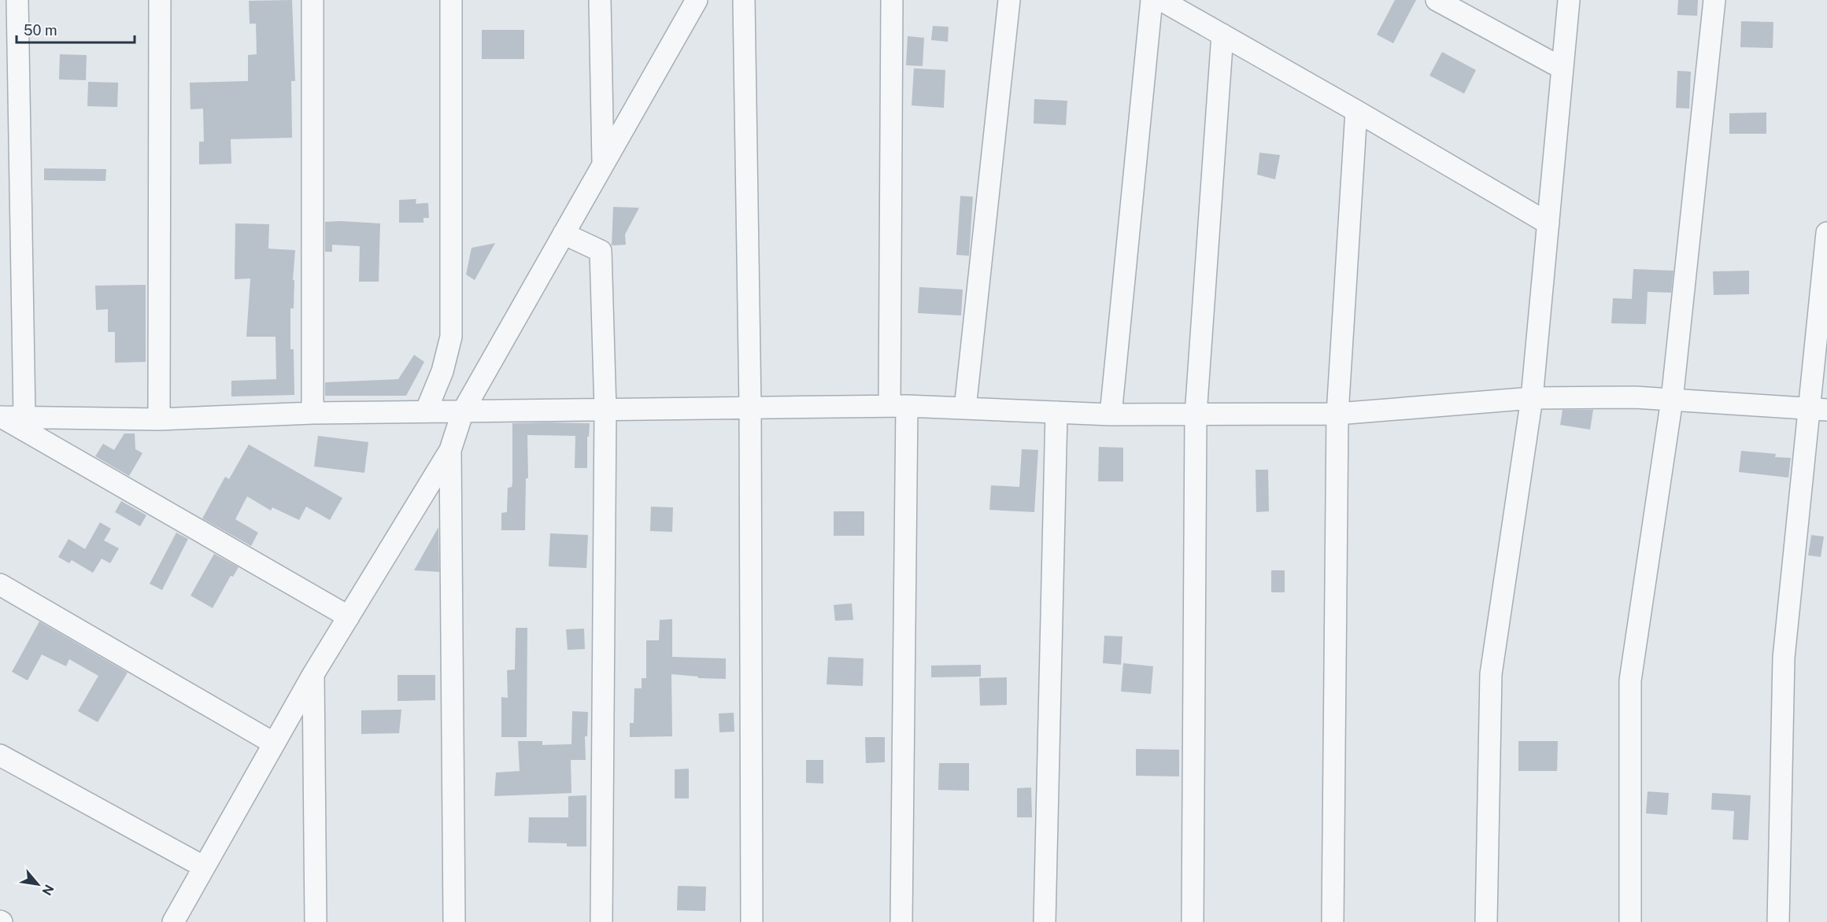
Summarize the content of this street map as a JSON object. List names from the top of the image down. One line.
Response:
{"scale_bar":"50 m","north":"bottom right"}
